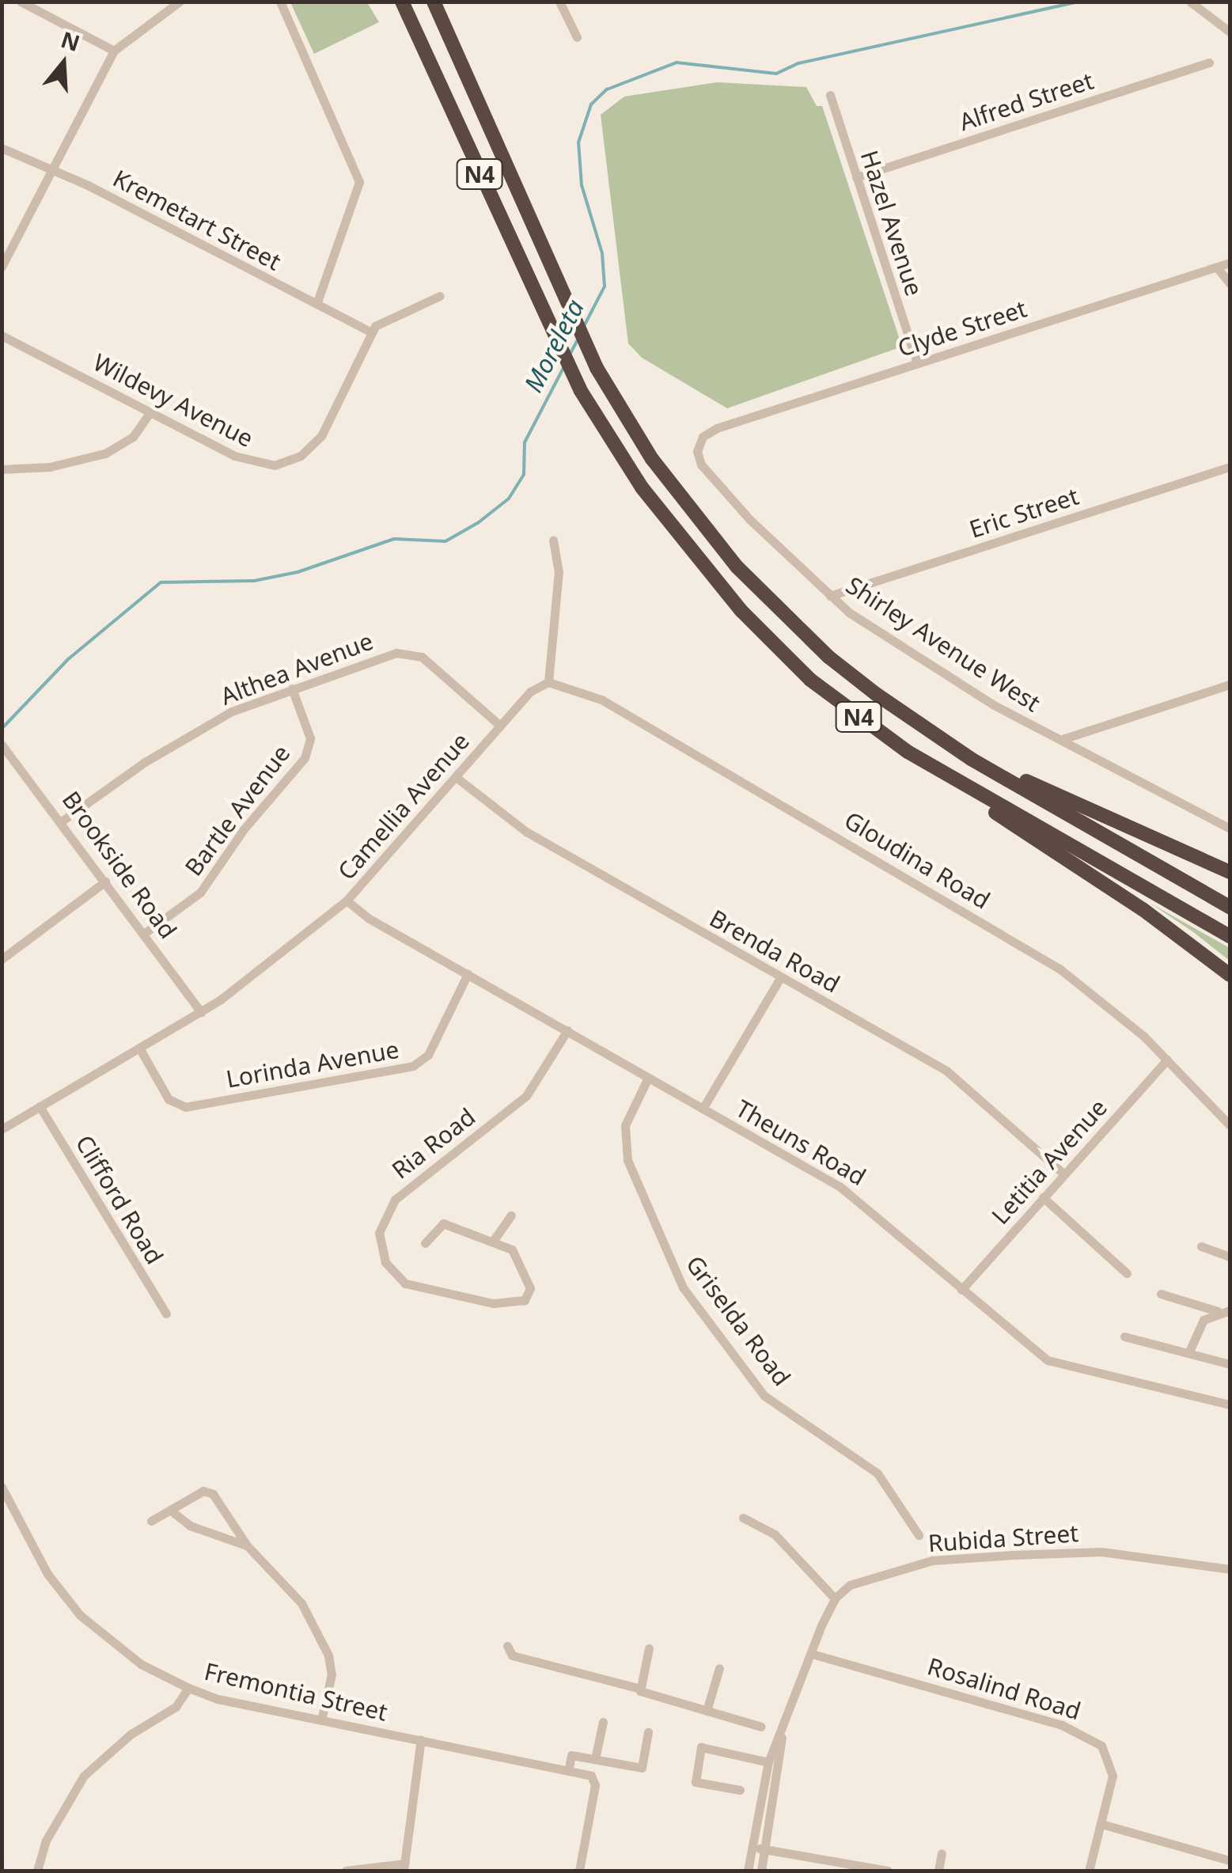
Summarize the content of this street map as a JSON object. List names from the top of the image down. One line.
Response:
{"streets":{"highway":["N4"],"street":["Alfred Street","Kremetart Street","Hazel Avenue","Clyde Street","Wildevy Avenue","Eric Street","Shirley Avenue West","Althea Avenue","Camellia Avenue","Bartle Avenue","Gloudina Road","Brookside Road","Brenda Road","Lorinda Avenue","Theuns Road","Ria Road","Letitia Avenue","Clifford Road","Griselda Road","Rubida Street","Rosalind Road","Fremontia Street"]},"crossings":[["Alfred Street","Hazel Avenue"],["Kremetart Street","Wildevy Avenue"],["Hazel Avenue","Clyde Street"],["Clyde Street","Shirley Avenue West"],["Eric Street","Shirley Avenue West"],["Althea Avenue","Camellia Avenue"],["Althea Avenue","Bartle Avenue"],["Althea Avenue","Brookside Road"],["Camellia Avenue","Gloudina Road"],["Camellia Avenue","Brookside Road"],["Camellia Avenue","Brenda Road"],["Camellia Avenue","Lorinda Avenue"],["Camellia Avenue","Theuns Road"],["Camellia Avenue","Clifford Road"],["Bartle Avenue","Brookside Road"],["Gloudina Road","Letitia Avenue"],["Brenda Road","Letitia Avenue"],["Lorinda Avenue","Theuns Road"],["Theuns Road","Ria Road"],["Theuns Road","Letitia Avenue"],["Theuns Road","Griselda Road"]],"water":["Moreleta"],"north":"top"}
